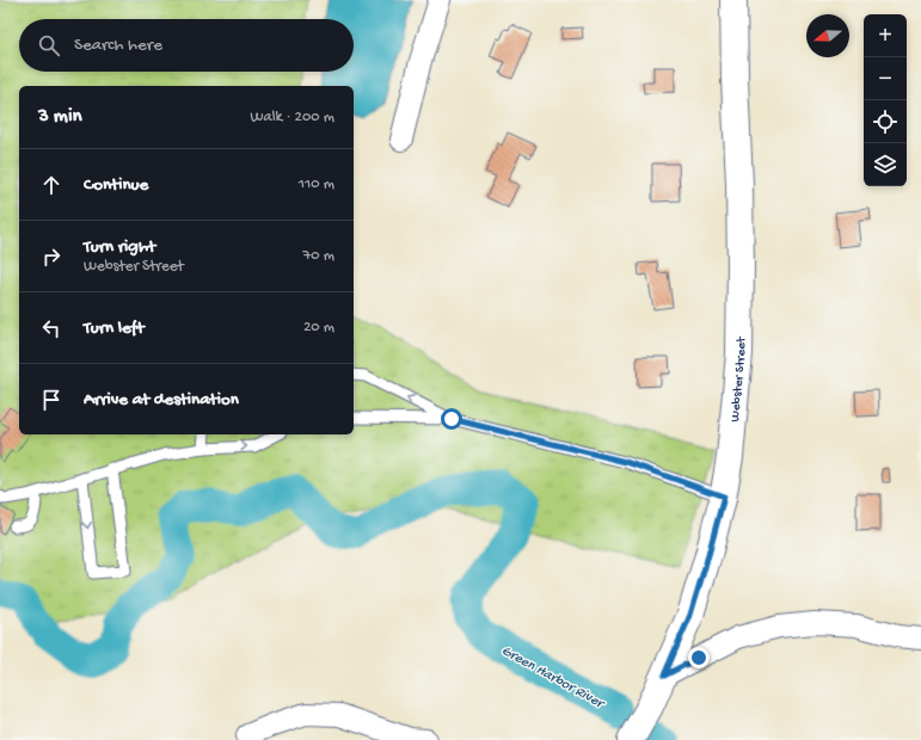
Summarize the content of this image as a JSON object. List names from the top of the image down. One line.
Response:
{"streets":{"street":["Webster Street"]},"water":["Green Harbor River"],"north":"left","page":{"map_buttons":["+","−"],"search":"Search here","heading":["3 min","Walk · 200 m"],"list":[["Continue","110 m"],["Turn right","Webster Street","70 m"],["Turn left","20 m"],"Arrive at destination"]}}
